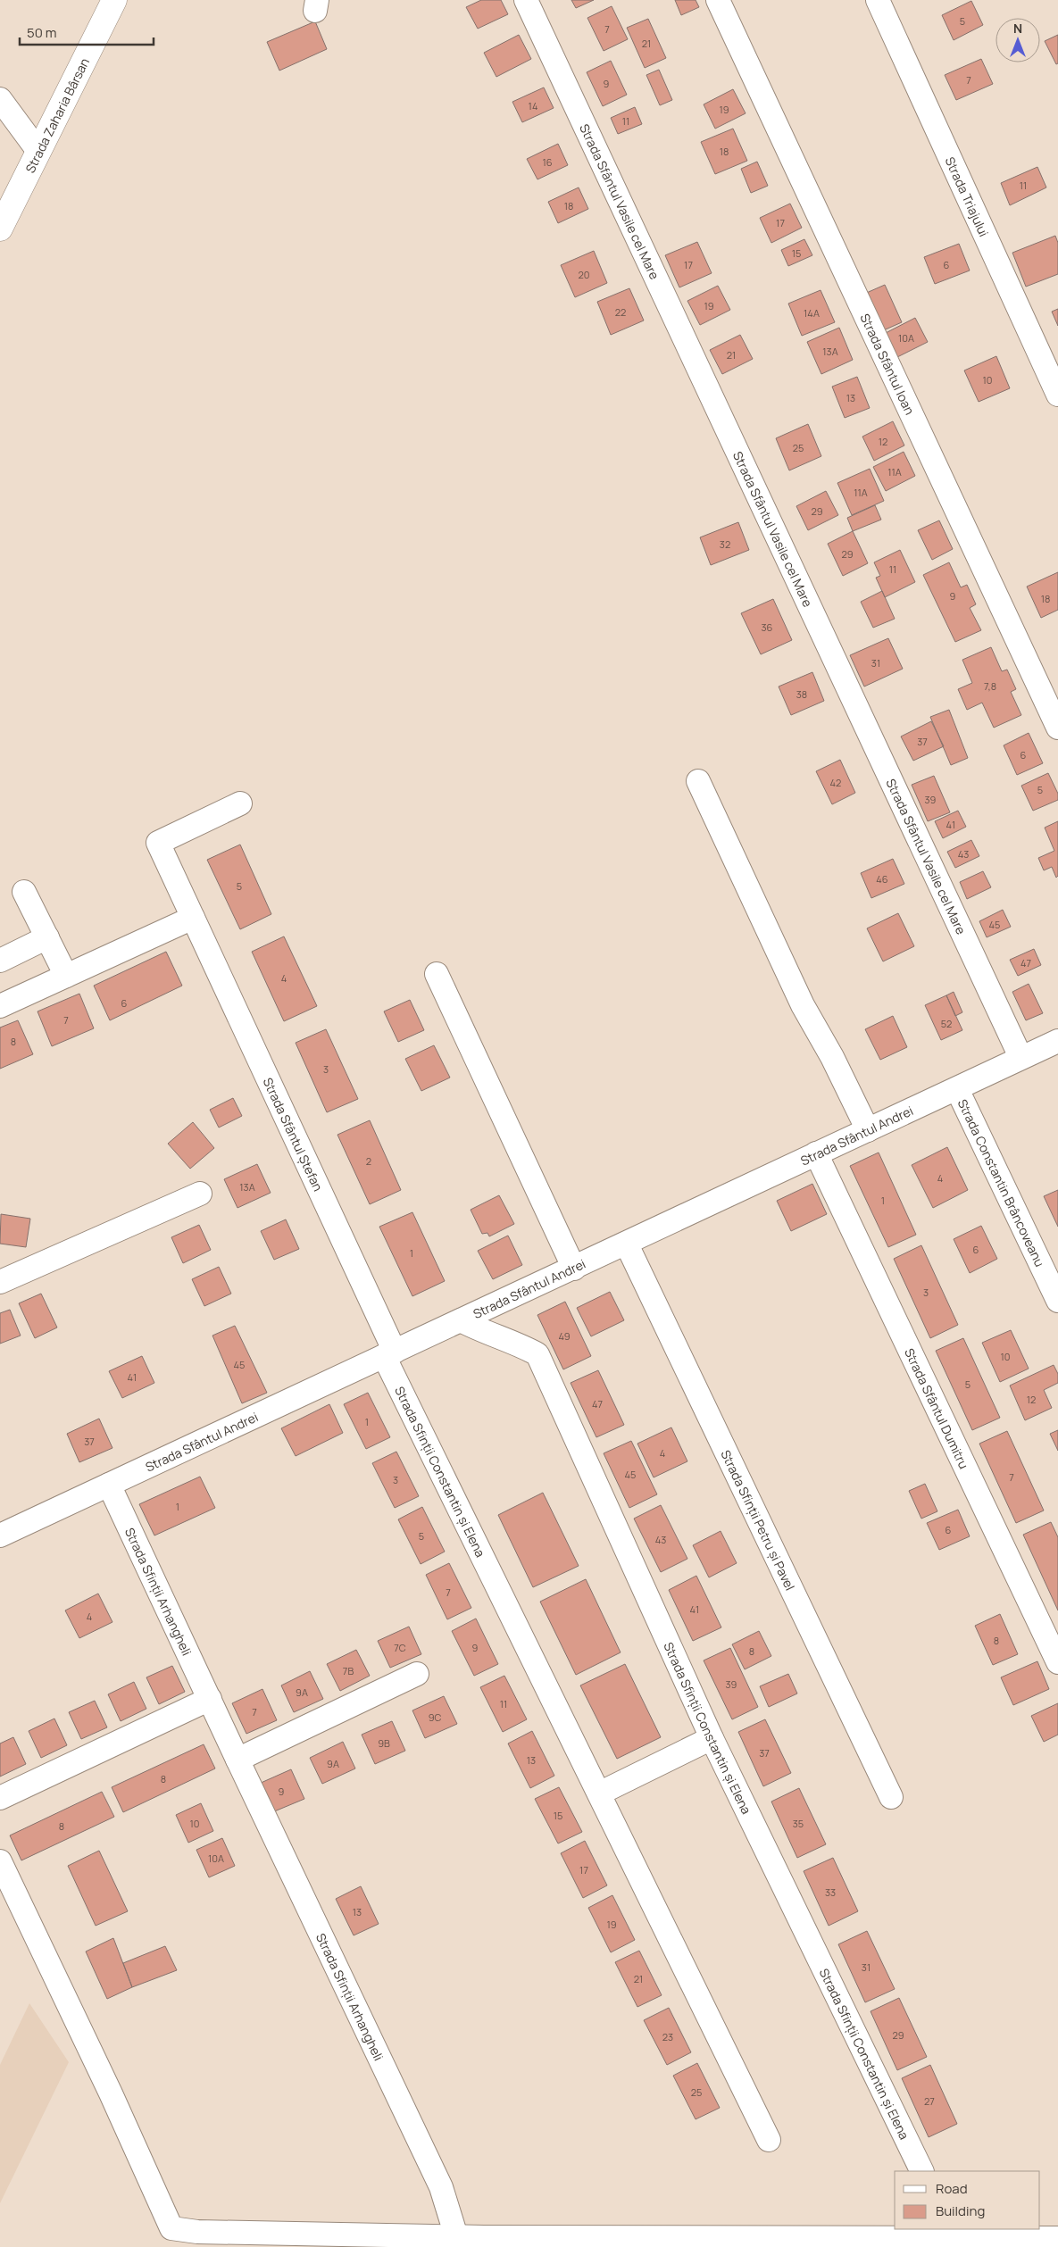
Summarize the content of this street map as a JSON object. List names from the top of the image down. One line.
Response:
{"streets":{"main road":["Strada Zaharia Bârsan"],"street":["Strada Triajului","Strada Sfântul Vasile cel Mare","Strada Sfântul Ioan","Strada Sfântul Ștefan","Strada Sfântul Andrei","Strada Constantin Brâncoveanu","Strada Sfântul Dumitru","Strada Sfinții Constantin și Elena","Strada Sfinții Petru și Pavel","Strada Sfinții Arhangheli"]},"crossings":[["Strada Sfântul Vasile cel Mare","Strada Sfântul Andrei"],["Strada Sfântul Ștefan","Strada Sfântul Andrei"],["Strada Sfântul Ștefan","Strada Sfinții Constantin și Elena"],["Strada Sfântul Andrei","Strada Constantin Brâncoveanu"],["Strada Sfântul Andrei","Strada Sfântul Dumitru"],["Strada Sfântul Andrei","Strada Sfinții Constantin și Elena"],["Strada Sfântul Andrei","Strada Sfinții Petru și Pavel"],["Strada Sfântul Andrei","Strada Sfinții Arhangheli"]],"house_numbers":["5","7","21","7","9","14","19","11","18","16","11","18","17","15","17","6","20","19","22","14A","10A","13A","21","10","13","12","25","11A","11A","29","32","29","11","9","18","36","31","7,8","38","37","6","42","5","39","41","43","46","5","45","47","4","6","7","52","8","3","2","4","13A","1","6","1","3","49","10","45","41","5","12","47","1","37","4","45","7","3","1","6","5","43","7","41","4","8","7C","9","8","7B","39","9A","11","7","9C","9B","37","13","9A","8","9","15","10","35","8","10A","17","33","13","19","31","21","29","23","25","27"],"legend":["Road","Building"],"scale_bar":"50 m","north":"top"}
